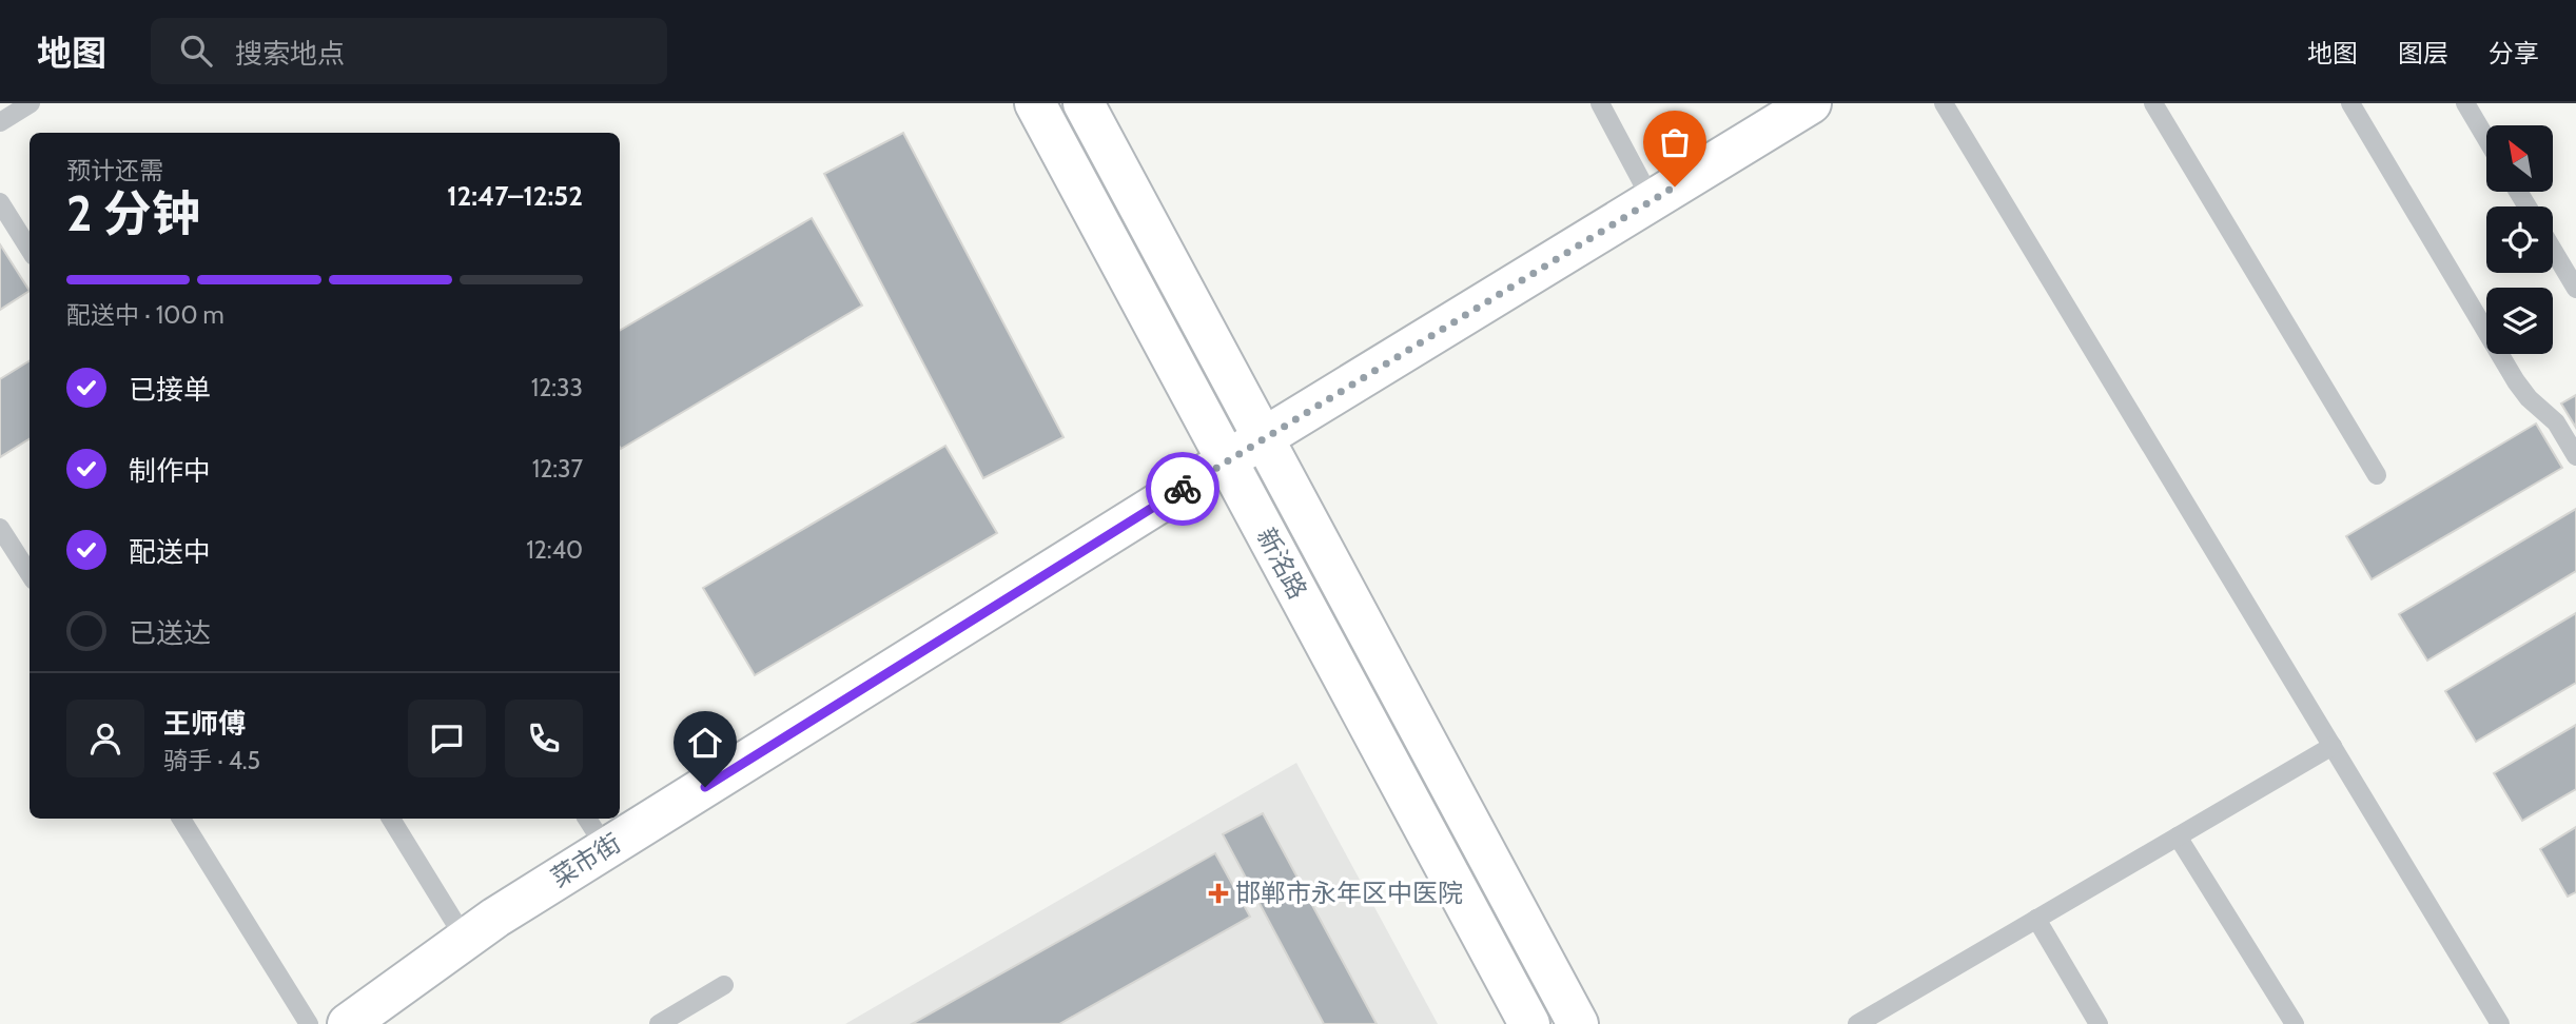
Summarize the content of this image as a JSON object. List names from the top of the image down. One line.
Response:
{"streets":{"main road":["新洺路","菜市街"]},"crossings":[["新洺路","菜市街"]],"places":{"health":["邯郸市永年区中医院"]},"north":"top left","page":{"header":"地图","search":"搜索地点","nav":["地图","图层","分享"],"heading":["2 分钟","预计还需","12:47–12:52"],"panel":["王师傅","骑手 · 4.5"],"bar":"配送中 · 100 m","list":[["已接单","12:33"],["制作中","12:37"],["配送中","12:40"],"已送达"]}}
